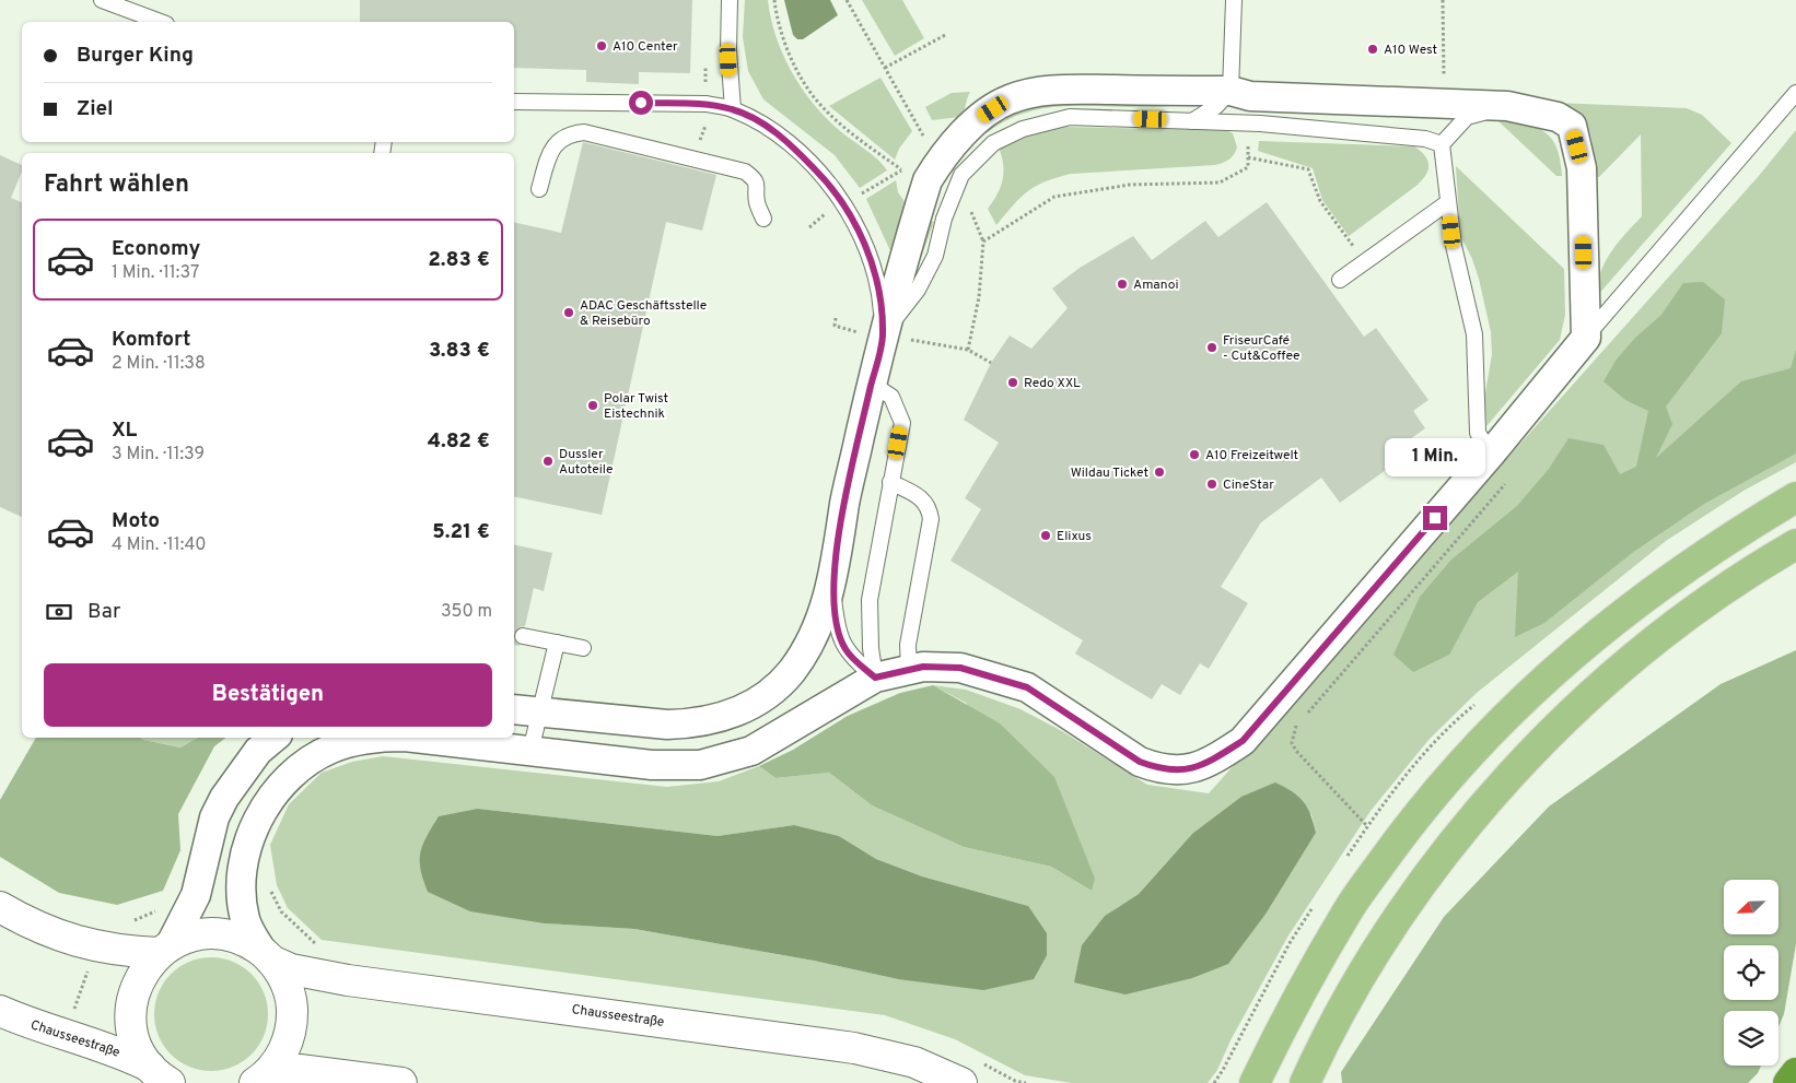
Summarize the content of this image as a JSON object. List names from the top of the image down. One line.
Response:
{"streets":{"street":["Chausseestraße"]},"places":["A10 Center","A10 West","Amanoi","ADAC Geschäftsstelle & Reisebüro","FriseurCafé - Cut&Coffee","Redo XXL","Polar Twist Eistechnik","A10 Freizeitwelt","Dussler Autoteile","Wildau Ticket","CineStar","Elixus"],"north":"bottom left","page":{"banner":["Burger King","Ziel"],"heading":"Fahrt wählen","list":[{"name":"Economy","note":"1 Min. · 11:37","value":"2.83 €"},{"name":"Komfort","note":"2 Min. · 11:38","value":"3.83 €"},{"name":"XL","note":"3 Min. · 11:39","value":"4.82 €"},{"name":"Moto","note":"4 Min. · 11:40","value":"5.21 €"}],"bubble":"1 Min.","pay":["Bar","350 m"],"buttons":"Bestätigen"}}
